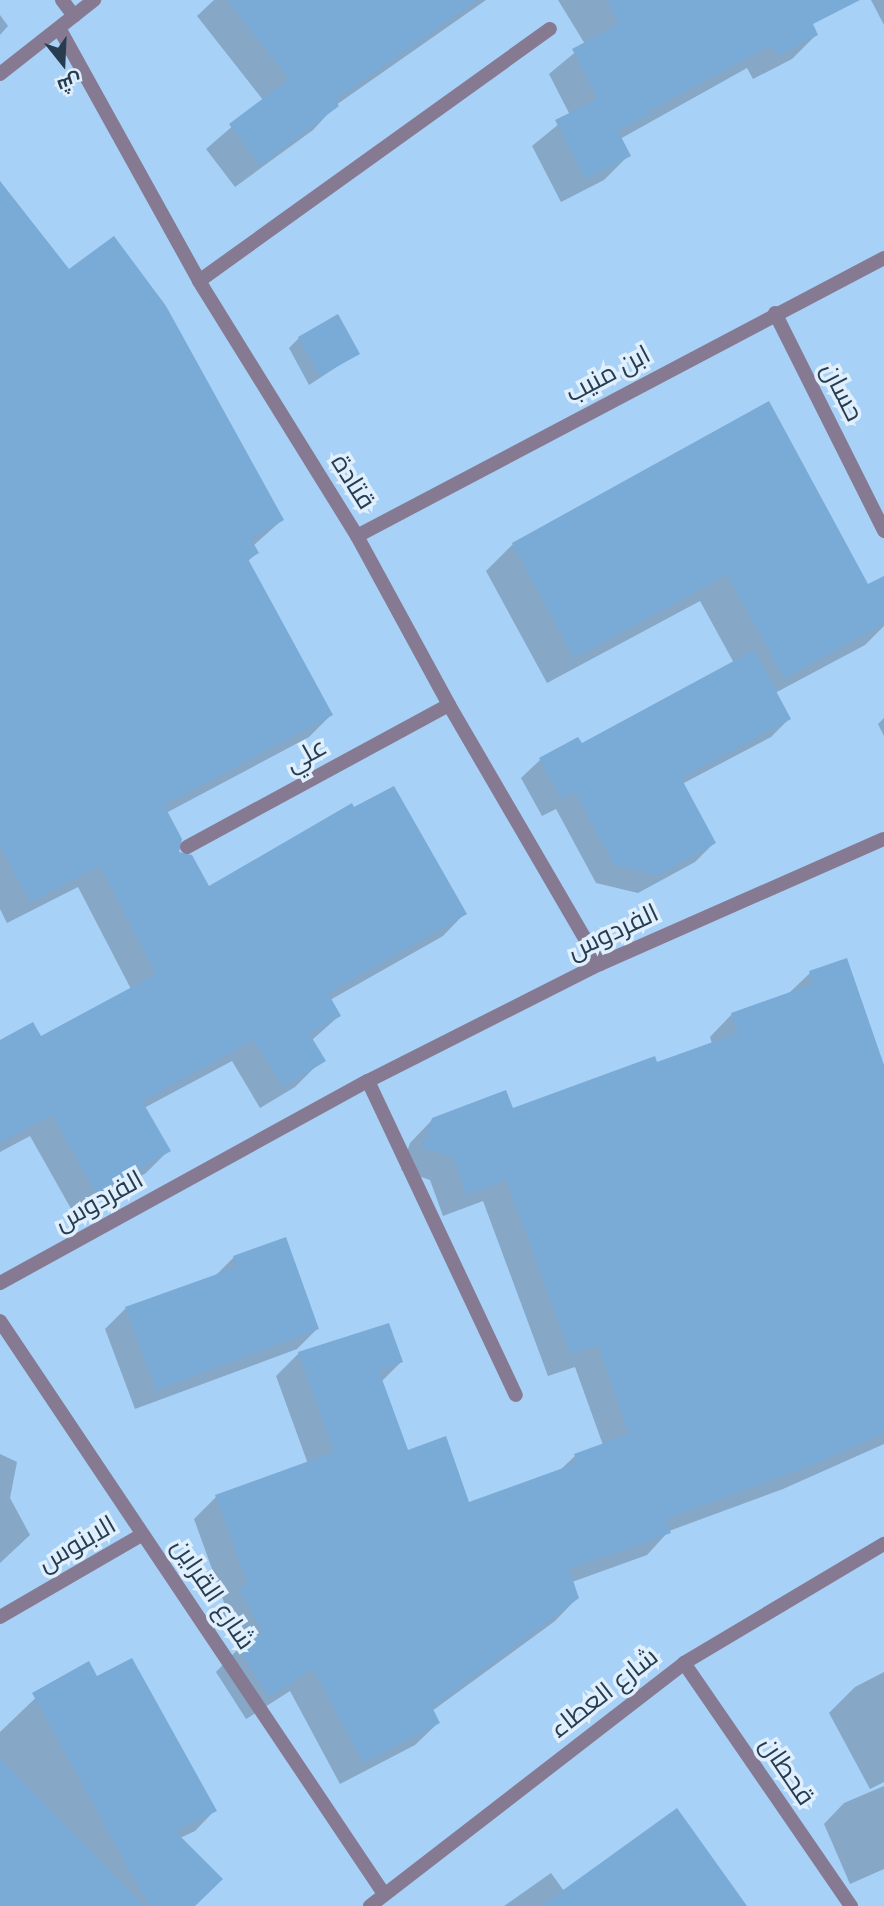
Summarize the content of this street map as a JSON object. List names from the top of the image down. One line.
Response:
{"streets":{"street":["ابن منيب","حسان","قتادة","علي","الفردوس","الابنوس","شارع القراين","شارع العطاء","قحطان"]},"crossings":[["ابن منيب","حسان"],["ابن منيب","قتادة"],["قتادة","علي"],["قتادة","الفردوس"],["الابنوس","شارع القراين"],["شارع القراين","شارع العطاء"],["شارع العطاء","قحطان"]],"north":"bottom"}
